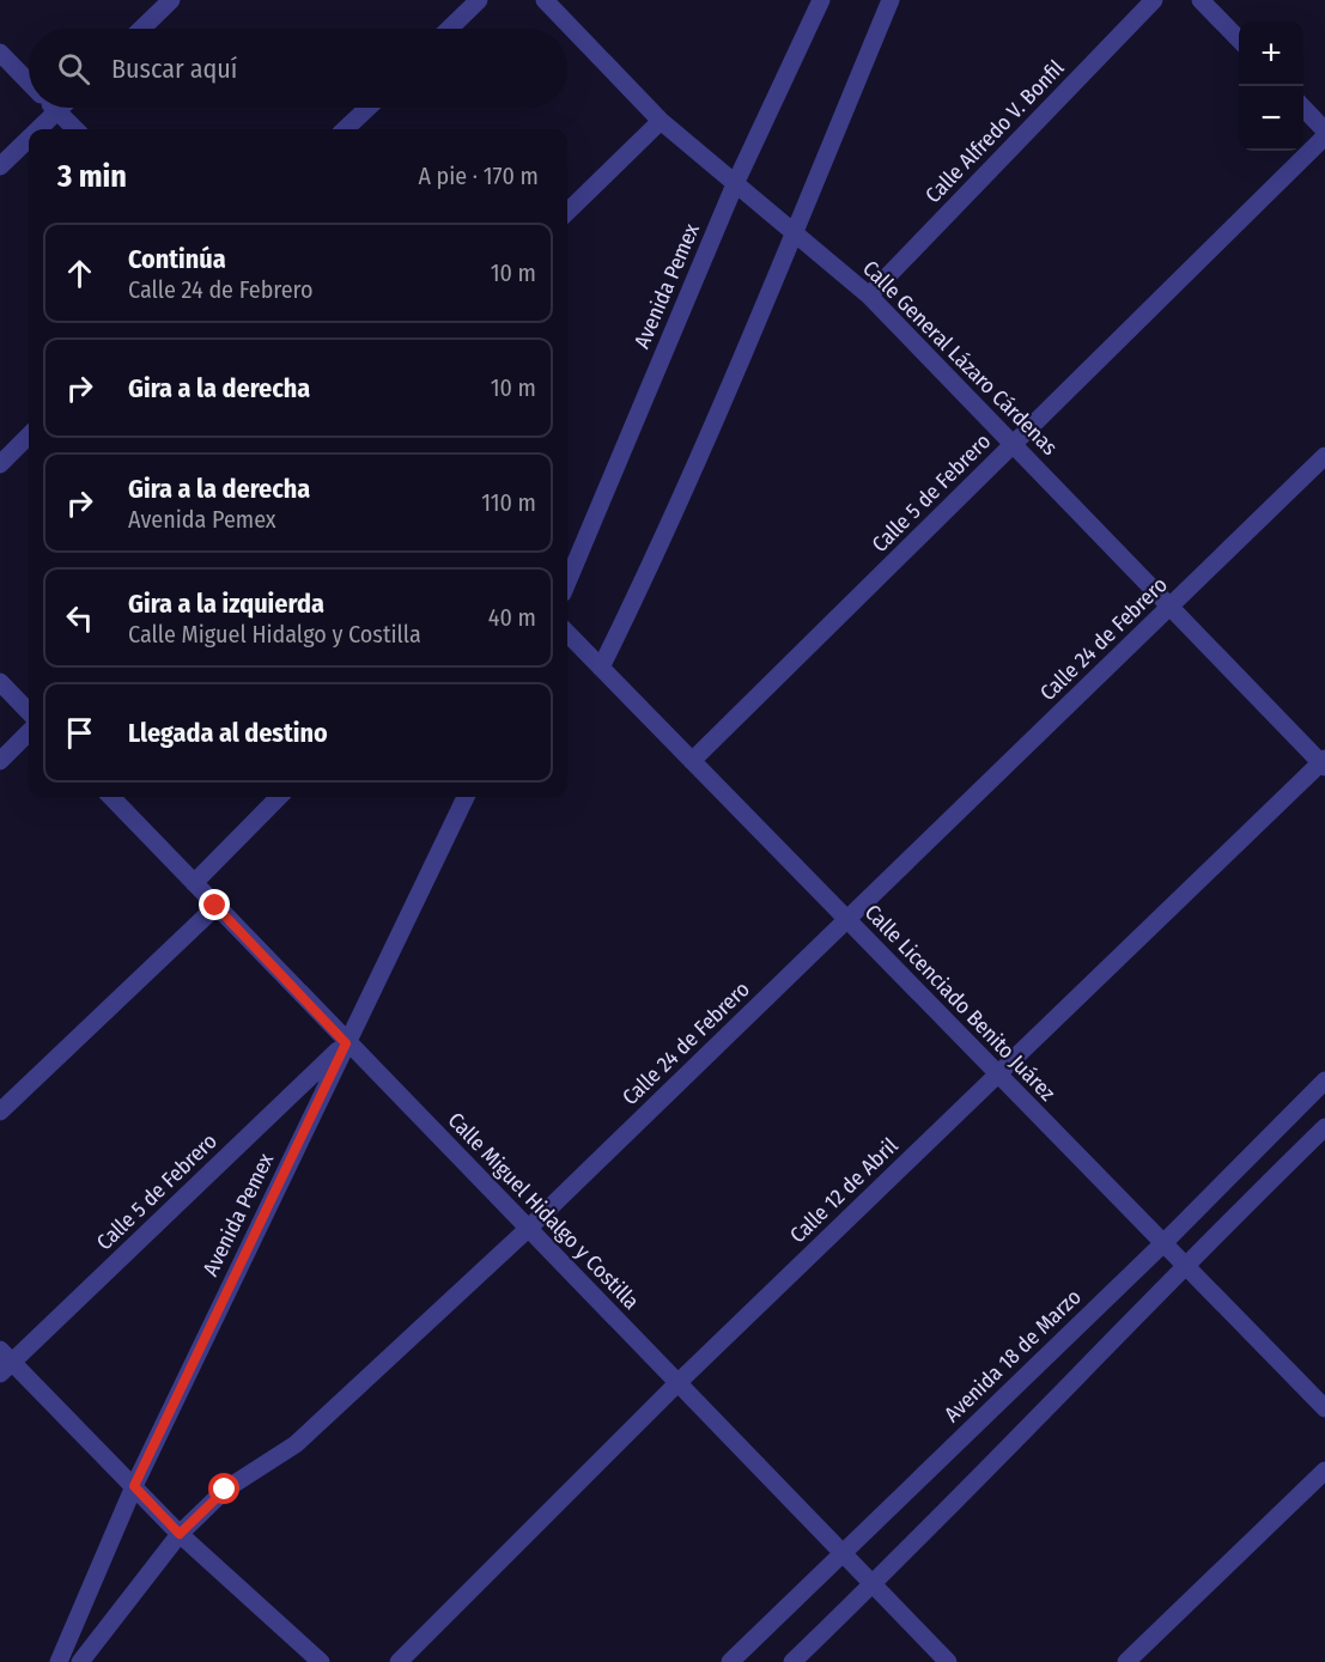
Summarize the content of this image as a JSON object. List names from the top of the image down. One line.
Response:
{"streets":{"street":["Calle Alfredo V. Bonfil","Avenida Pemex","Calle General Lázaro Cárdenas","Calle 5 de Febrero","Calle 24 de Febrero","Calle Licenciado Benito Juárez","Calle 12 de Abril","Calle Miguel Hidalgo y Costilla","Avenida 18 de Marzo"]},"crossings":[["Calle Alfredo V. Bonfil","Calle General Lázaro Cárdenas"],["Avenida Pemex","Calle General Lázaro Cárdenas"],["Avenida Pemex","Calle 5 de Febrero"],["Avenida Pemex","Calle Miguel Hidalgo y Costilla"],["Calle General Lázaro Cárdenas","Calle 5 de Febrero"],["Calle General Lázaro Cárdenas","Calle 24 de Febrero"],["Calle General Lázaro Cárdenas","Calle 12 de Abril"],["Calle 5 de Febrero","Calle Licenciado Benito Juárez"],["Calle 5 de Febrero","Calle Miguel Hidalgo y Costilla"],["Calle 24 de Febrero","Calle Licenciado Benito Juárez"],["Calle 24 de Febrero","Calle Miguel Hidalgo y Costilla"],["Calle Licenciado Benito Juárez","Calle 12 de Abril"],["Calle Licenciado Benito Juárez","Avenida 18 de Marzo"],["Calle 12 de Abril","Calle Miguel Hidalgo y Costilla"],["Calle Miguel Hidalgo y Costilla","Avenida 18 de Marzo"]],"page":{"map_buttons":["+","−"],"search":"Buscar aquí","heading":["3 min","A pie · 170 m"],"list":[["Continúa","Calle 24 de Febrero","10 m"],["Gira a la derecha","10 m"],["Gira a la derecha","Avenida Pemex","110 m"],["Gira a la izquierda","Calle Miguel Hidalgo y Costilla","40 m"],"Llegada al destino"]}}
